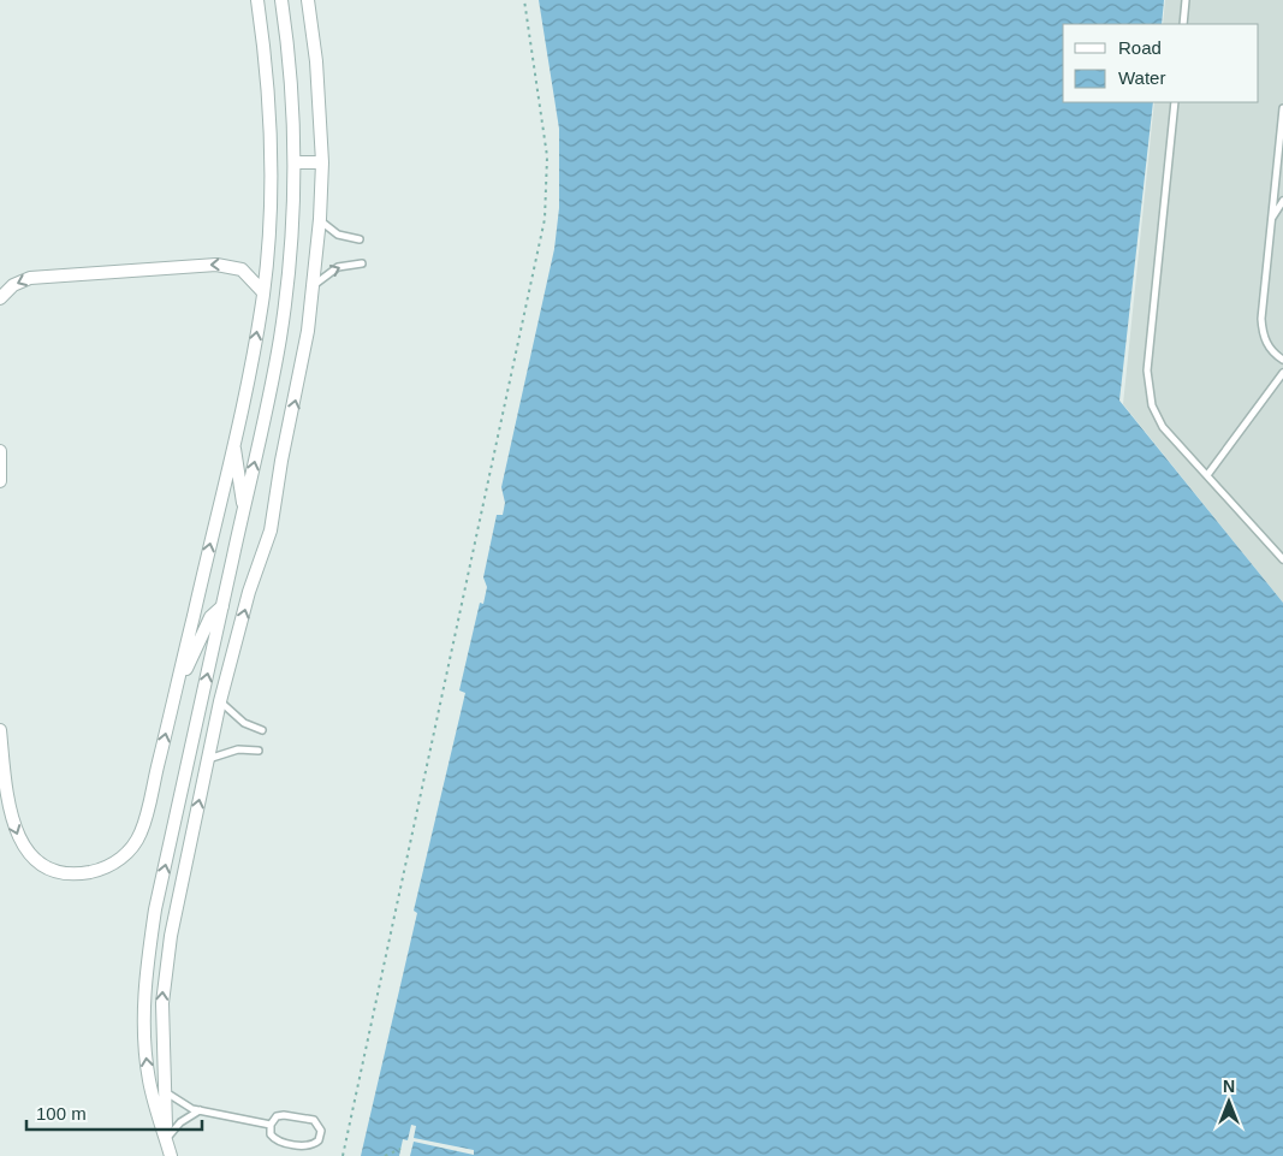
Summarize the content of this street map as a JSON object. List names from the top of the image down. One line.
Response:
{"legend":["Road","Water"],"scale_bar":"100 m","north":"top"}
